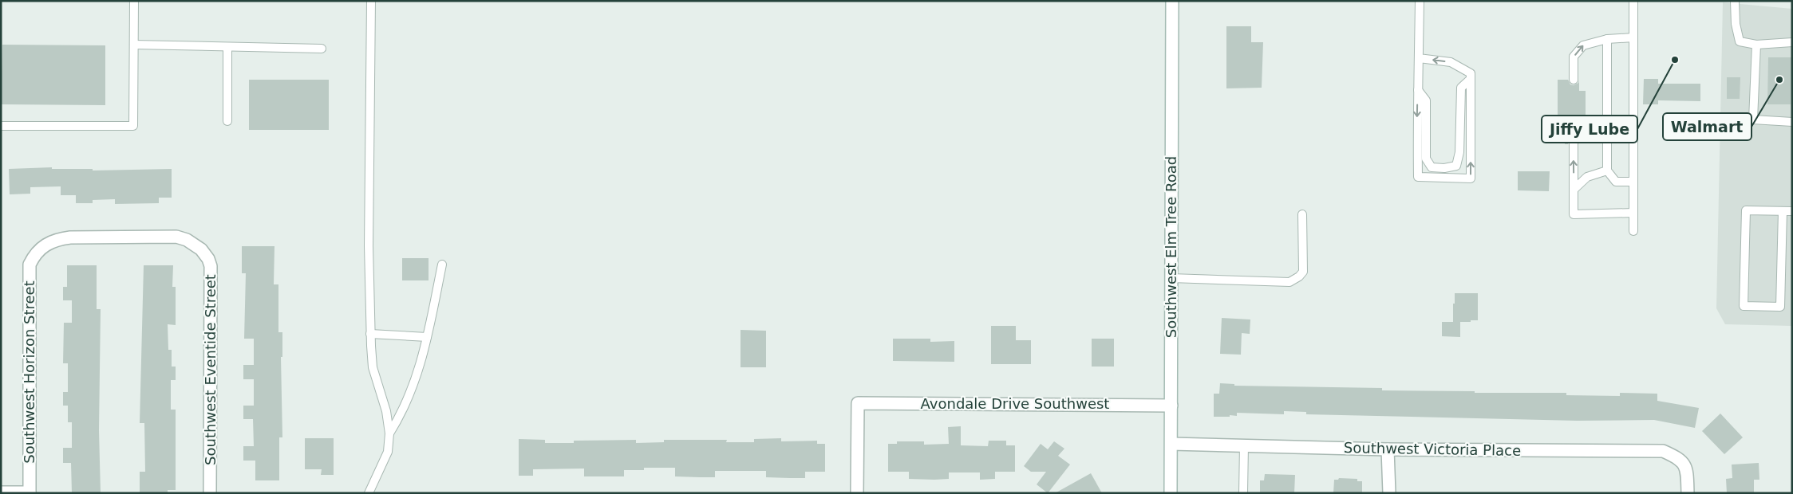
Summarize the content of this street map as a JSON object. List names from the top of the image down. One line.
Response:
{"streets":{"street":["Southwest Elm Tree Road","Southwest Eventide Street","Southwest Horizon Street","Avondale Drive Southwest","Southwest Victoria Place"]},"crossings":[["Southwest Elm Tree Road","Avondale Drive Southwest"],["Southwest Elm Tree Road","Southwest Victoria Place"],["Southwest Eventide Street","Southwest Horizon Street"]],"places":["Jiffy Lube","Walmart"]}
